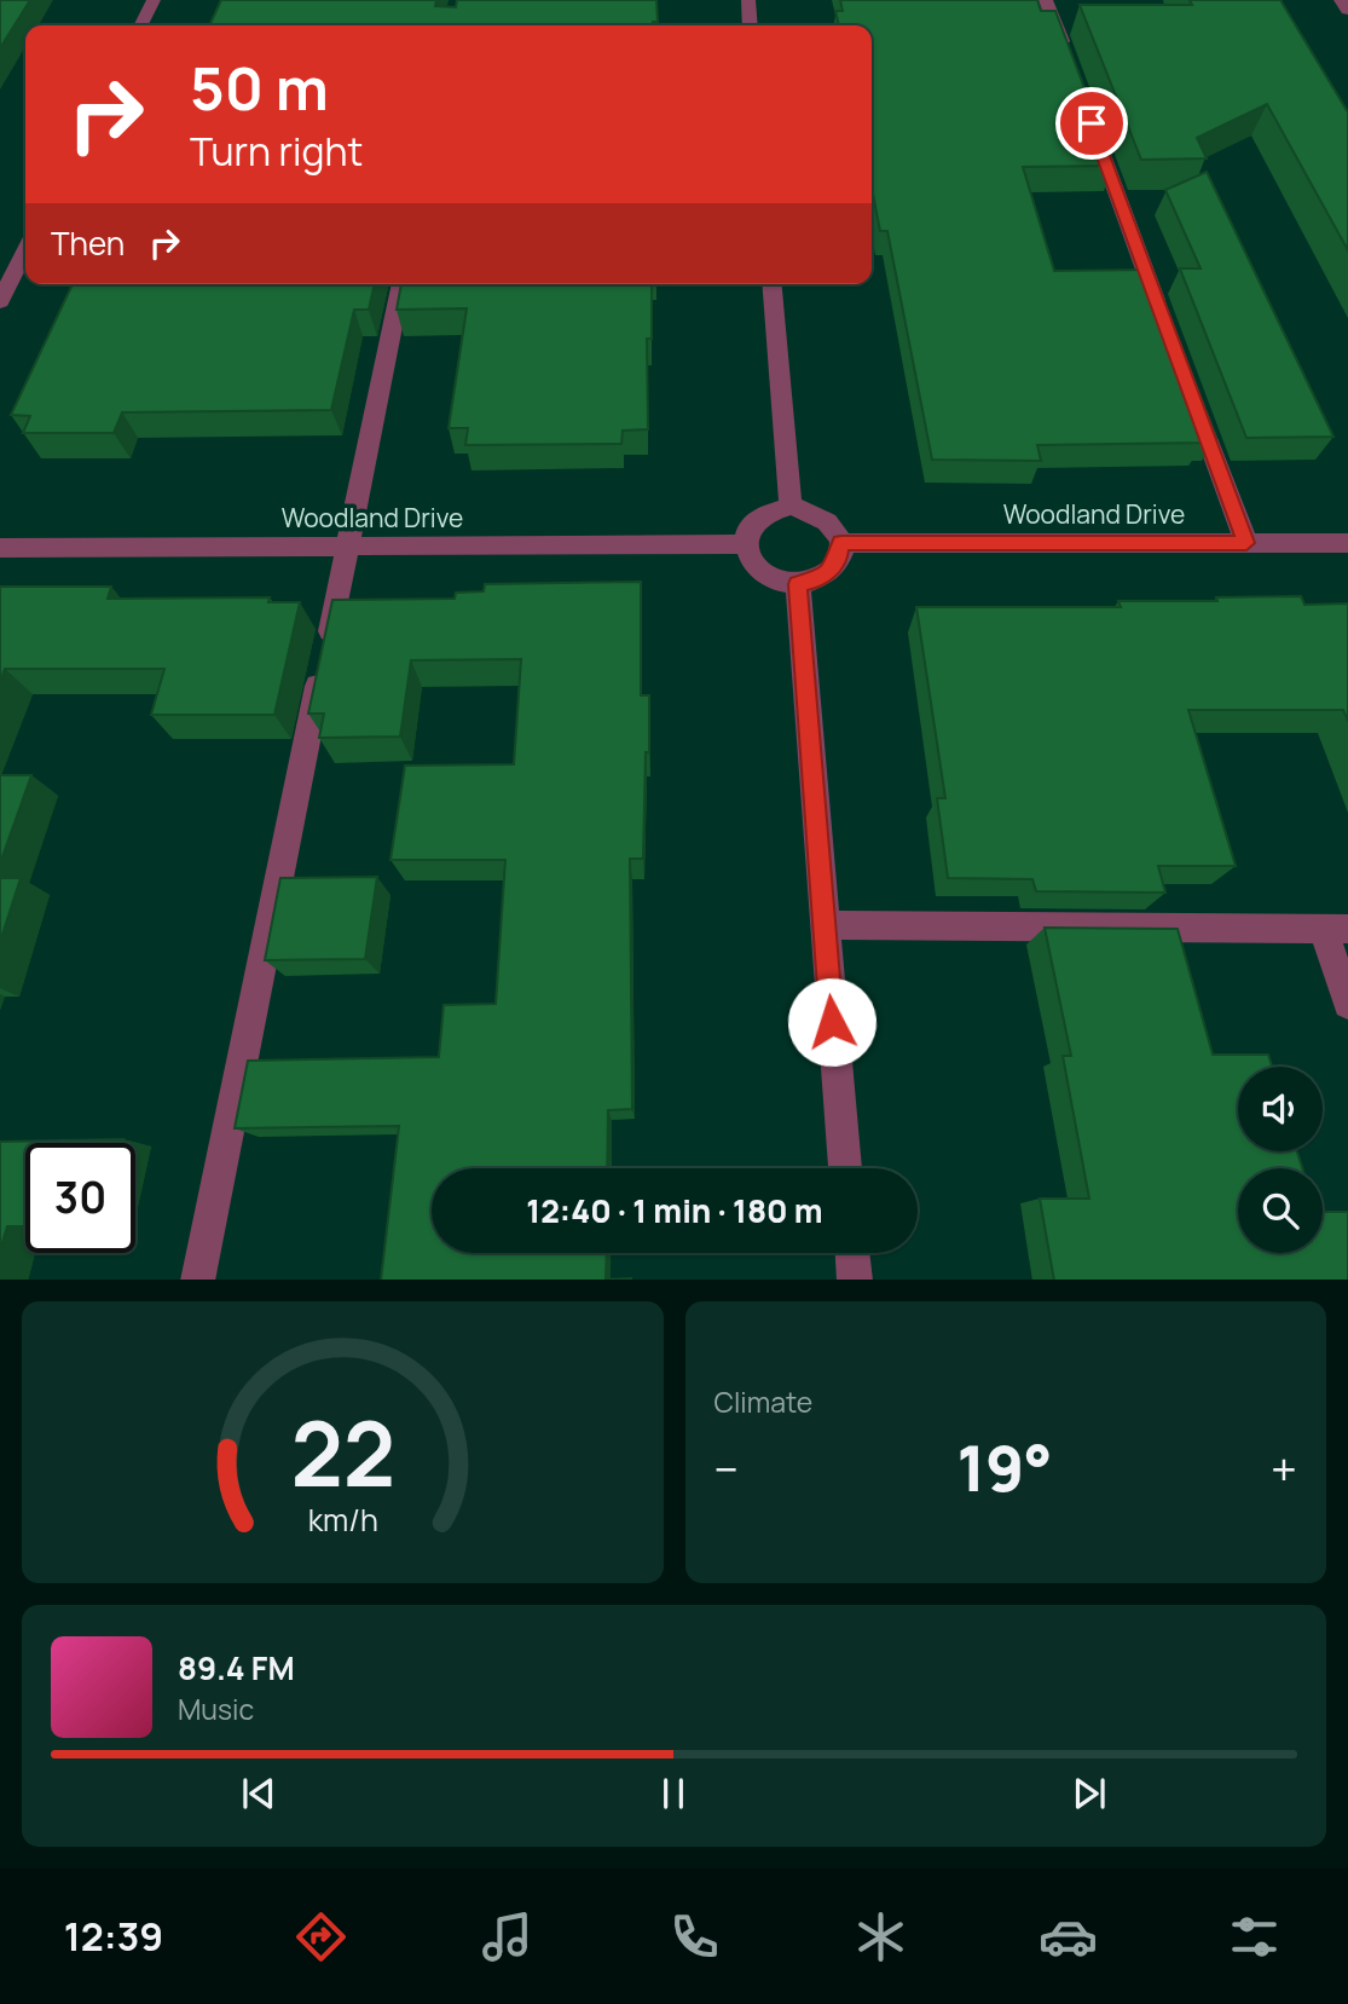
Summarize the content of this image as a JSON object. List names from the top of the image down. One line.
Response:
{"streets":{"street":["Woodland Drive"]},"page":{"turn":["50 m","Turn right"],"then":"Then","limit":"30","trip":"12:40 · 1 min · 180 m","tile":"Climate","heat":["−","19°","+"],"song":["89.4 FM","Music"],"tabs":"12:39","gauge":["22","km/h"]}}
